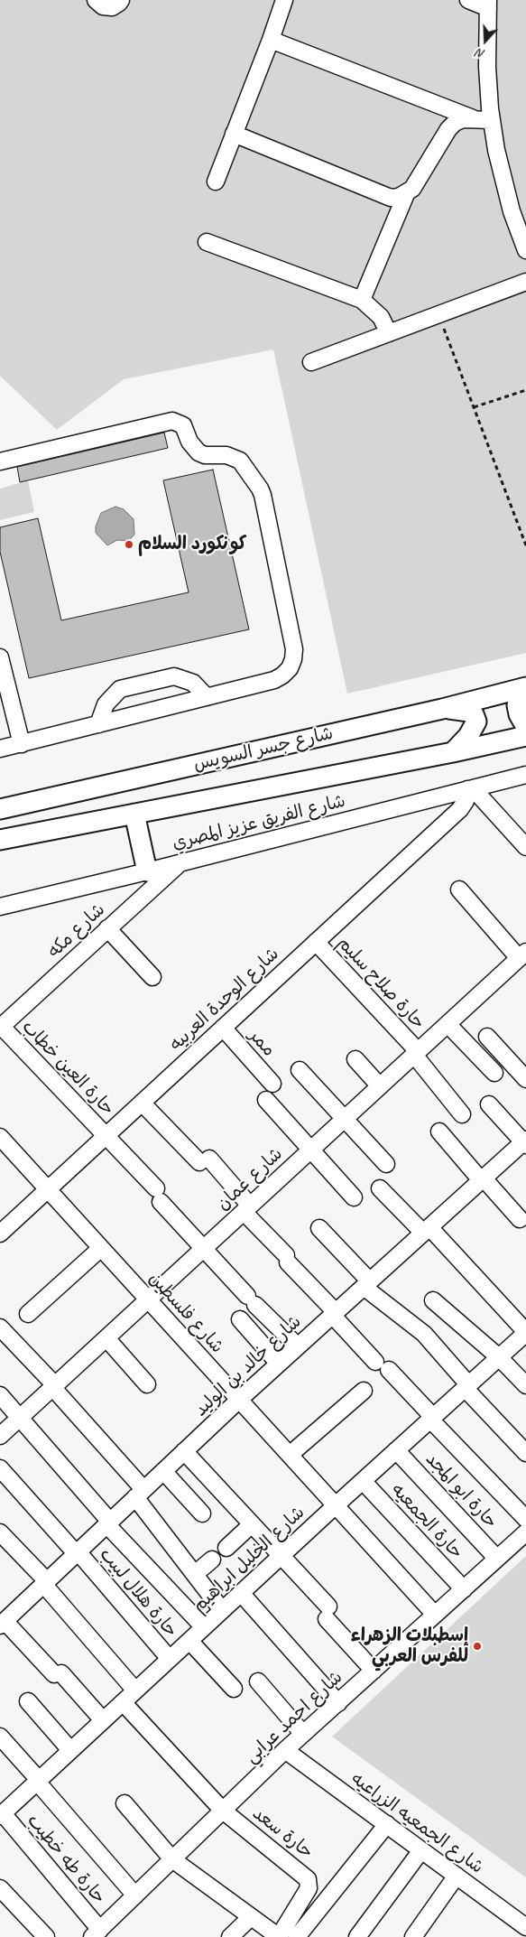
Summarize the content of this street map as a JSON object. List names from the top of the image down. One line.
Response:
{"streets":{"main road":["شارع جسر السويس"],"street":["شارع الفريق عزيز المصري","شارع مكه","حارة صلاح سليم","شارع الوحدة العربيه","ممر","حارة العين خطاب","شارع عمان","شارع فلسطين","شارع خالد بن الوليد","حارة ابو المجد","حارة الجمعيه","شارع الخليل ابراهيم","حارة هلال لبيب","شارع احمد عرابي","شارع الجمعيه الزراعيه","حارة سعد","حارة طه خطيب"]},"crossings":[["شارع الفريق عزيز المصري","شارع مكه"],["شارع الفريق عزيز المصري","شارع الوحدة العربيه"],["شارع مكه","حارة العين خطاب"],["حارة صلاح سليم","شارع الوحدة العربيه"],["حارة صلاح سليم","شارع عمان"],["شارع الوحدة العربيه","ممر"],["شارع الوحدة العربيه","حارة العين خطاب"],["شارع الوحدة العربيه","شارع فلسطين"],["حارة العين خطاب","شارع عمان"],["حارة العين خطاب","شارع خالد بن الوليد"],["شارع عمان","شارع فلسطين"],["شارع فلسطين","شارع خالد بن الوليد"],["شارع فلسطين","شارع الخليل ابراهيم"],["شارع فلسطين","شارع احمد عرابي"],["شارع خالد بن الوليد","حارة هلال لبيب"],["حارة ابو المجد","شارع الخليل ابراهيم"],["حارة ابو المجد","شارع احمد عرابي"],["حارة الجمعيه","شارع الخليل ابراهيم"],["حارة الجمعيه","شارع احمد عرابي"],["شارع الخليل ابراهيم","حارة هلال لبيب"],["شارع الخليل ابراهيم","حارة طه خطيب"],["شارع احمد عرابي","شارع الجمعيه الزراعيه"],["شارع احمد عرابي","حارة سعد"],["شارع احمد عرابي","حارة طه خطيب"]],"places":["كونكورد السلام","إسطبلات الزهراء للفرس العربي"],"north":"bottom"}
